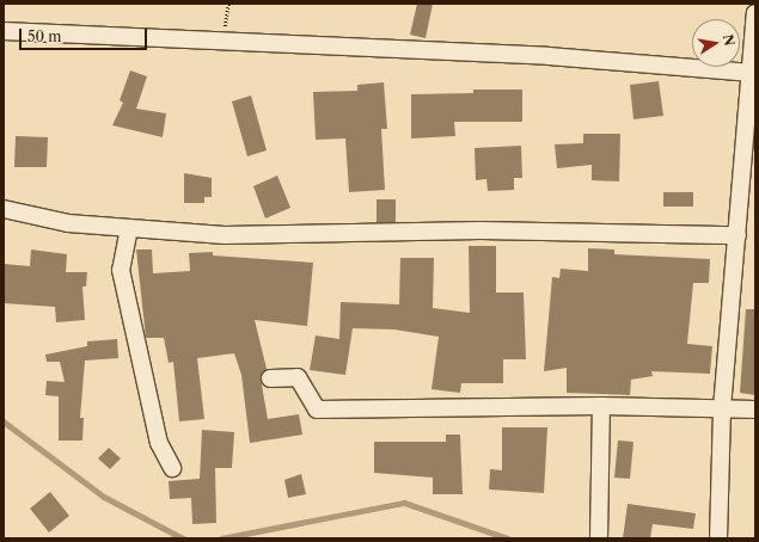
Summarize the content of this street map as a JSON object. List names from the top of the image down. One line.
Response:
{"scale_bar":"50 m","north":"right"}
